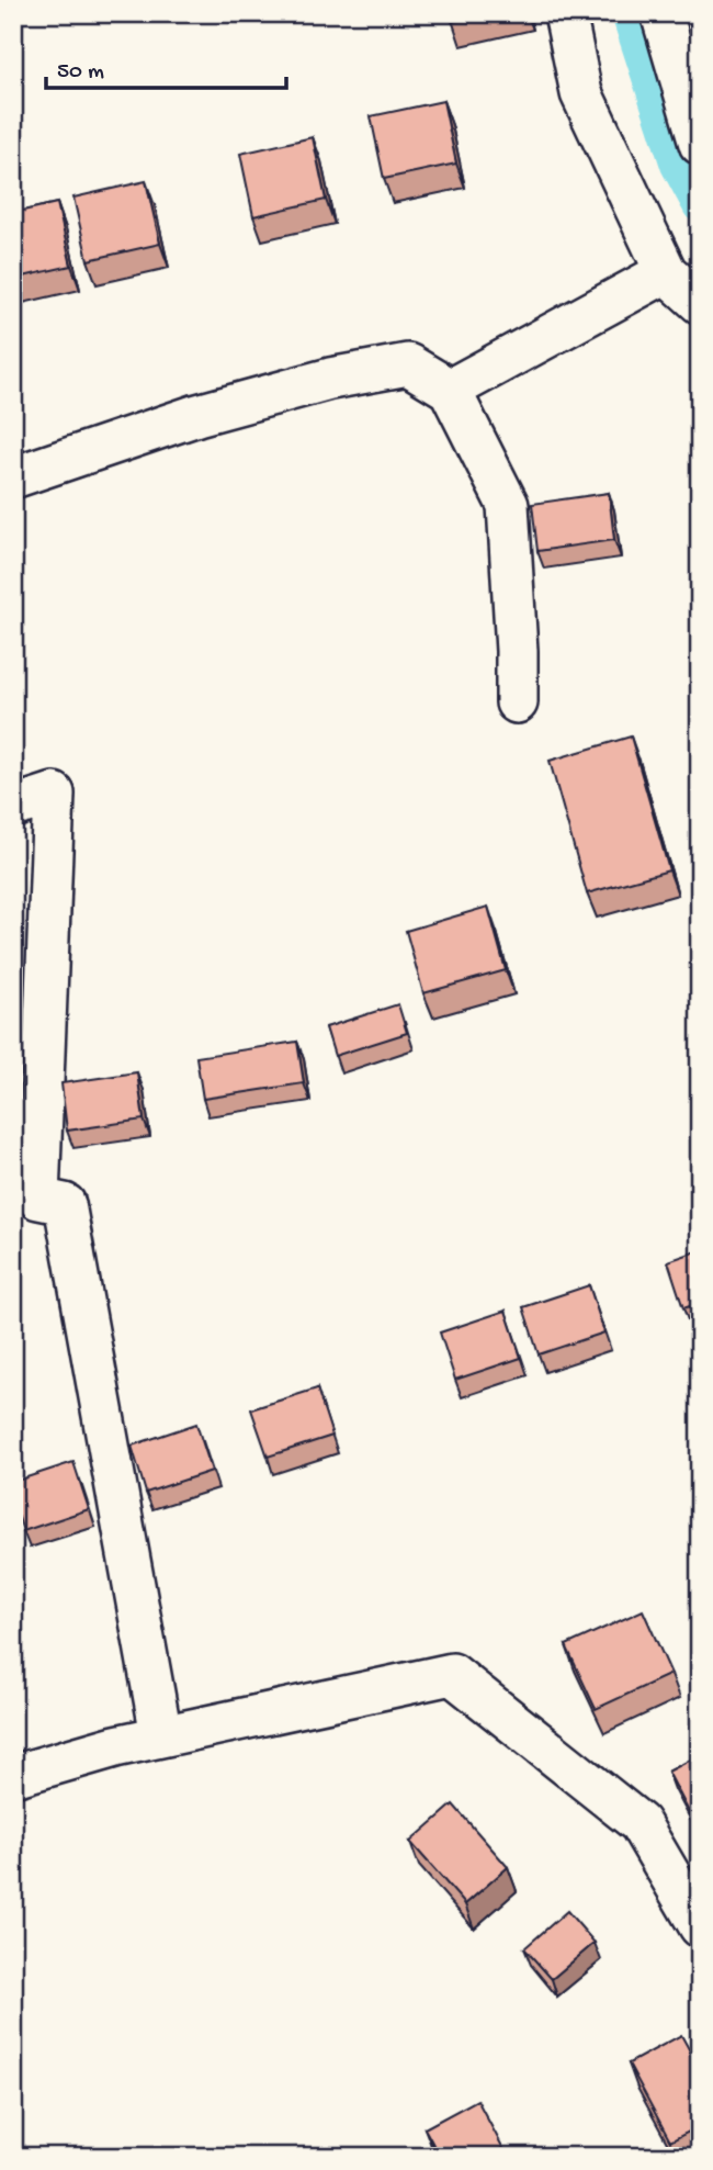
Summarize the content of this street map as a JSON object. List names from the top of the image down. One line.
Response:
{"scale_bar":"50 m"}
